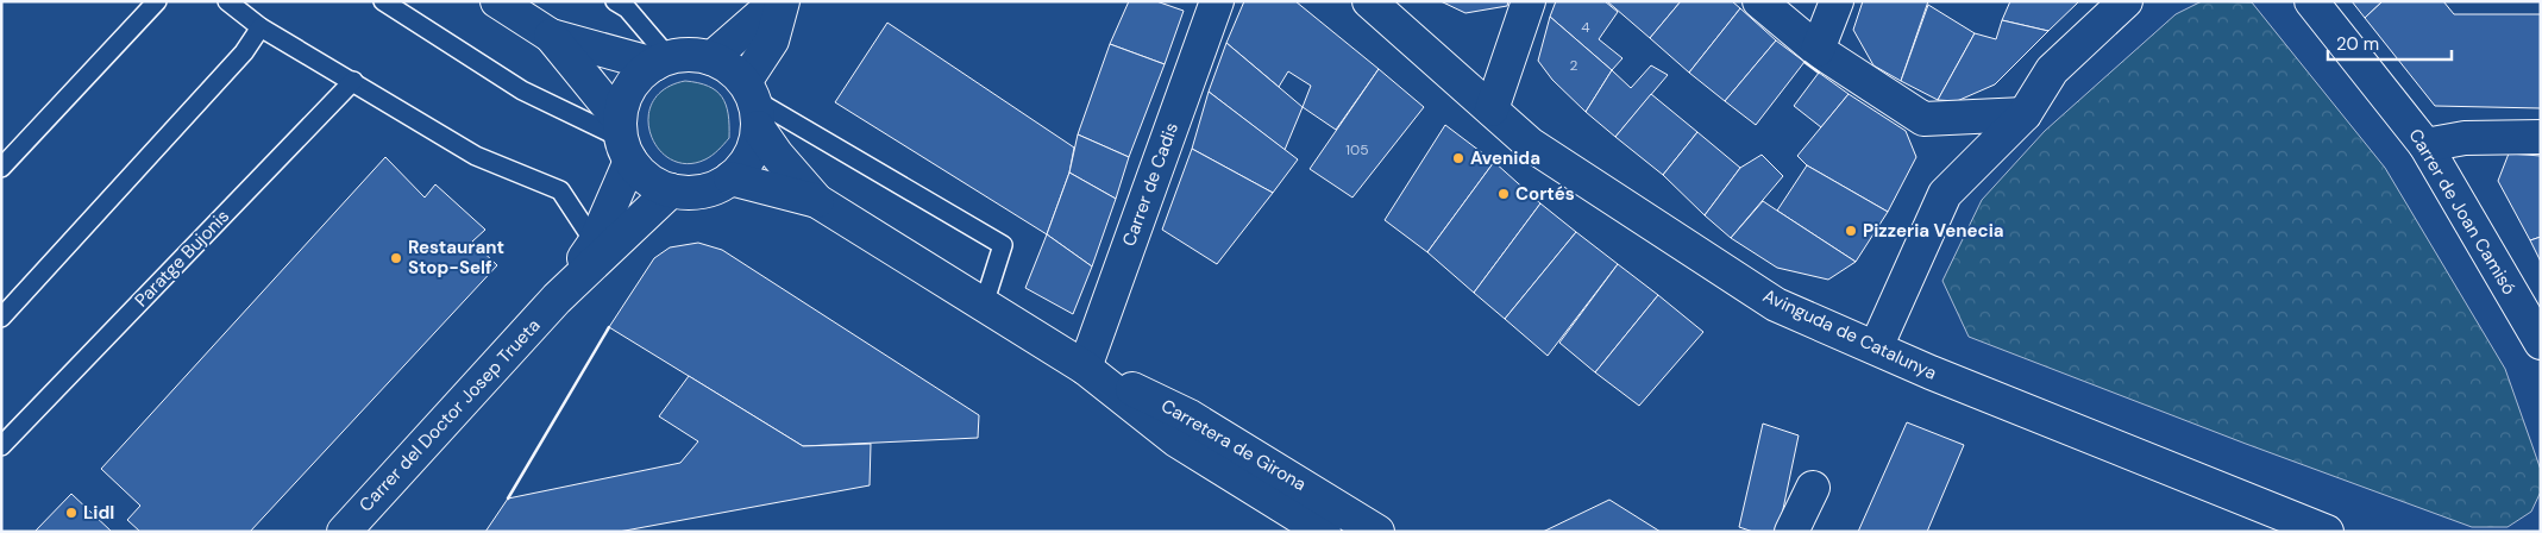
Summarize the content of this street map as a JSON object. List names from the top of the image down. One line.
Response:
{"streets":{"street":["Carrer de Cadis","Carrer de Joan Camisó","Avinguda de Catalunya","Carrer del Doctor Josep Trueta","Carretera de Girona"],"lane":["Paratge Bujonis"]},"crossings":[["Carrer de Cadis","Carretera de Girona"],["Carrer del Doctor Josep Trueta","Carretera de Girona"]],"places":["Avenida","Cortés","Pizzeria Venecia","Restaurant Stop-Self","Lidl"],"house_numbers":["4","2","105"],"scale_bar":"20 m"}
